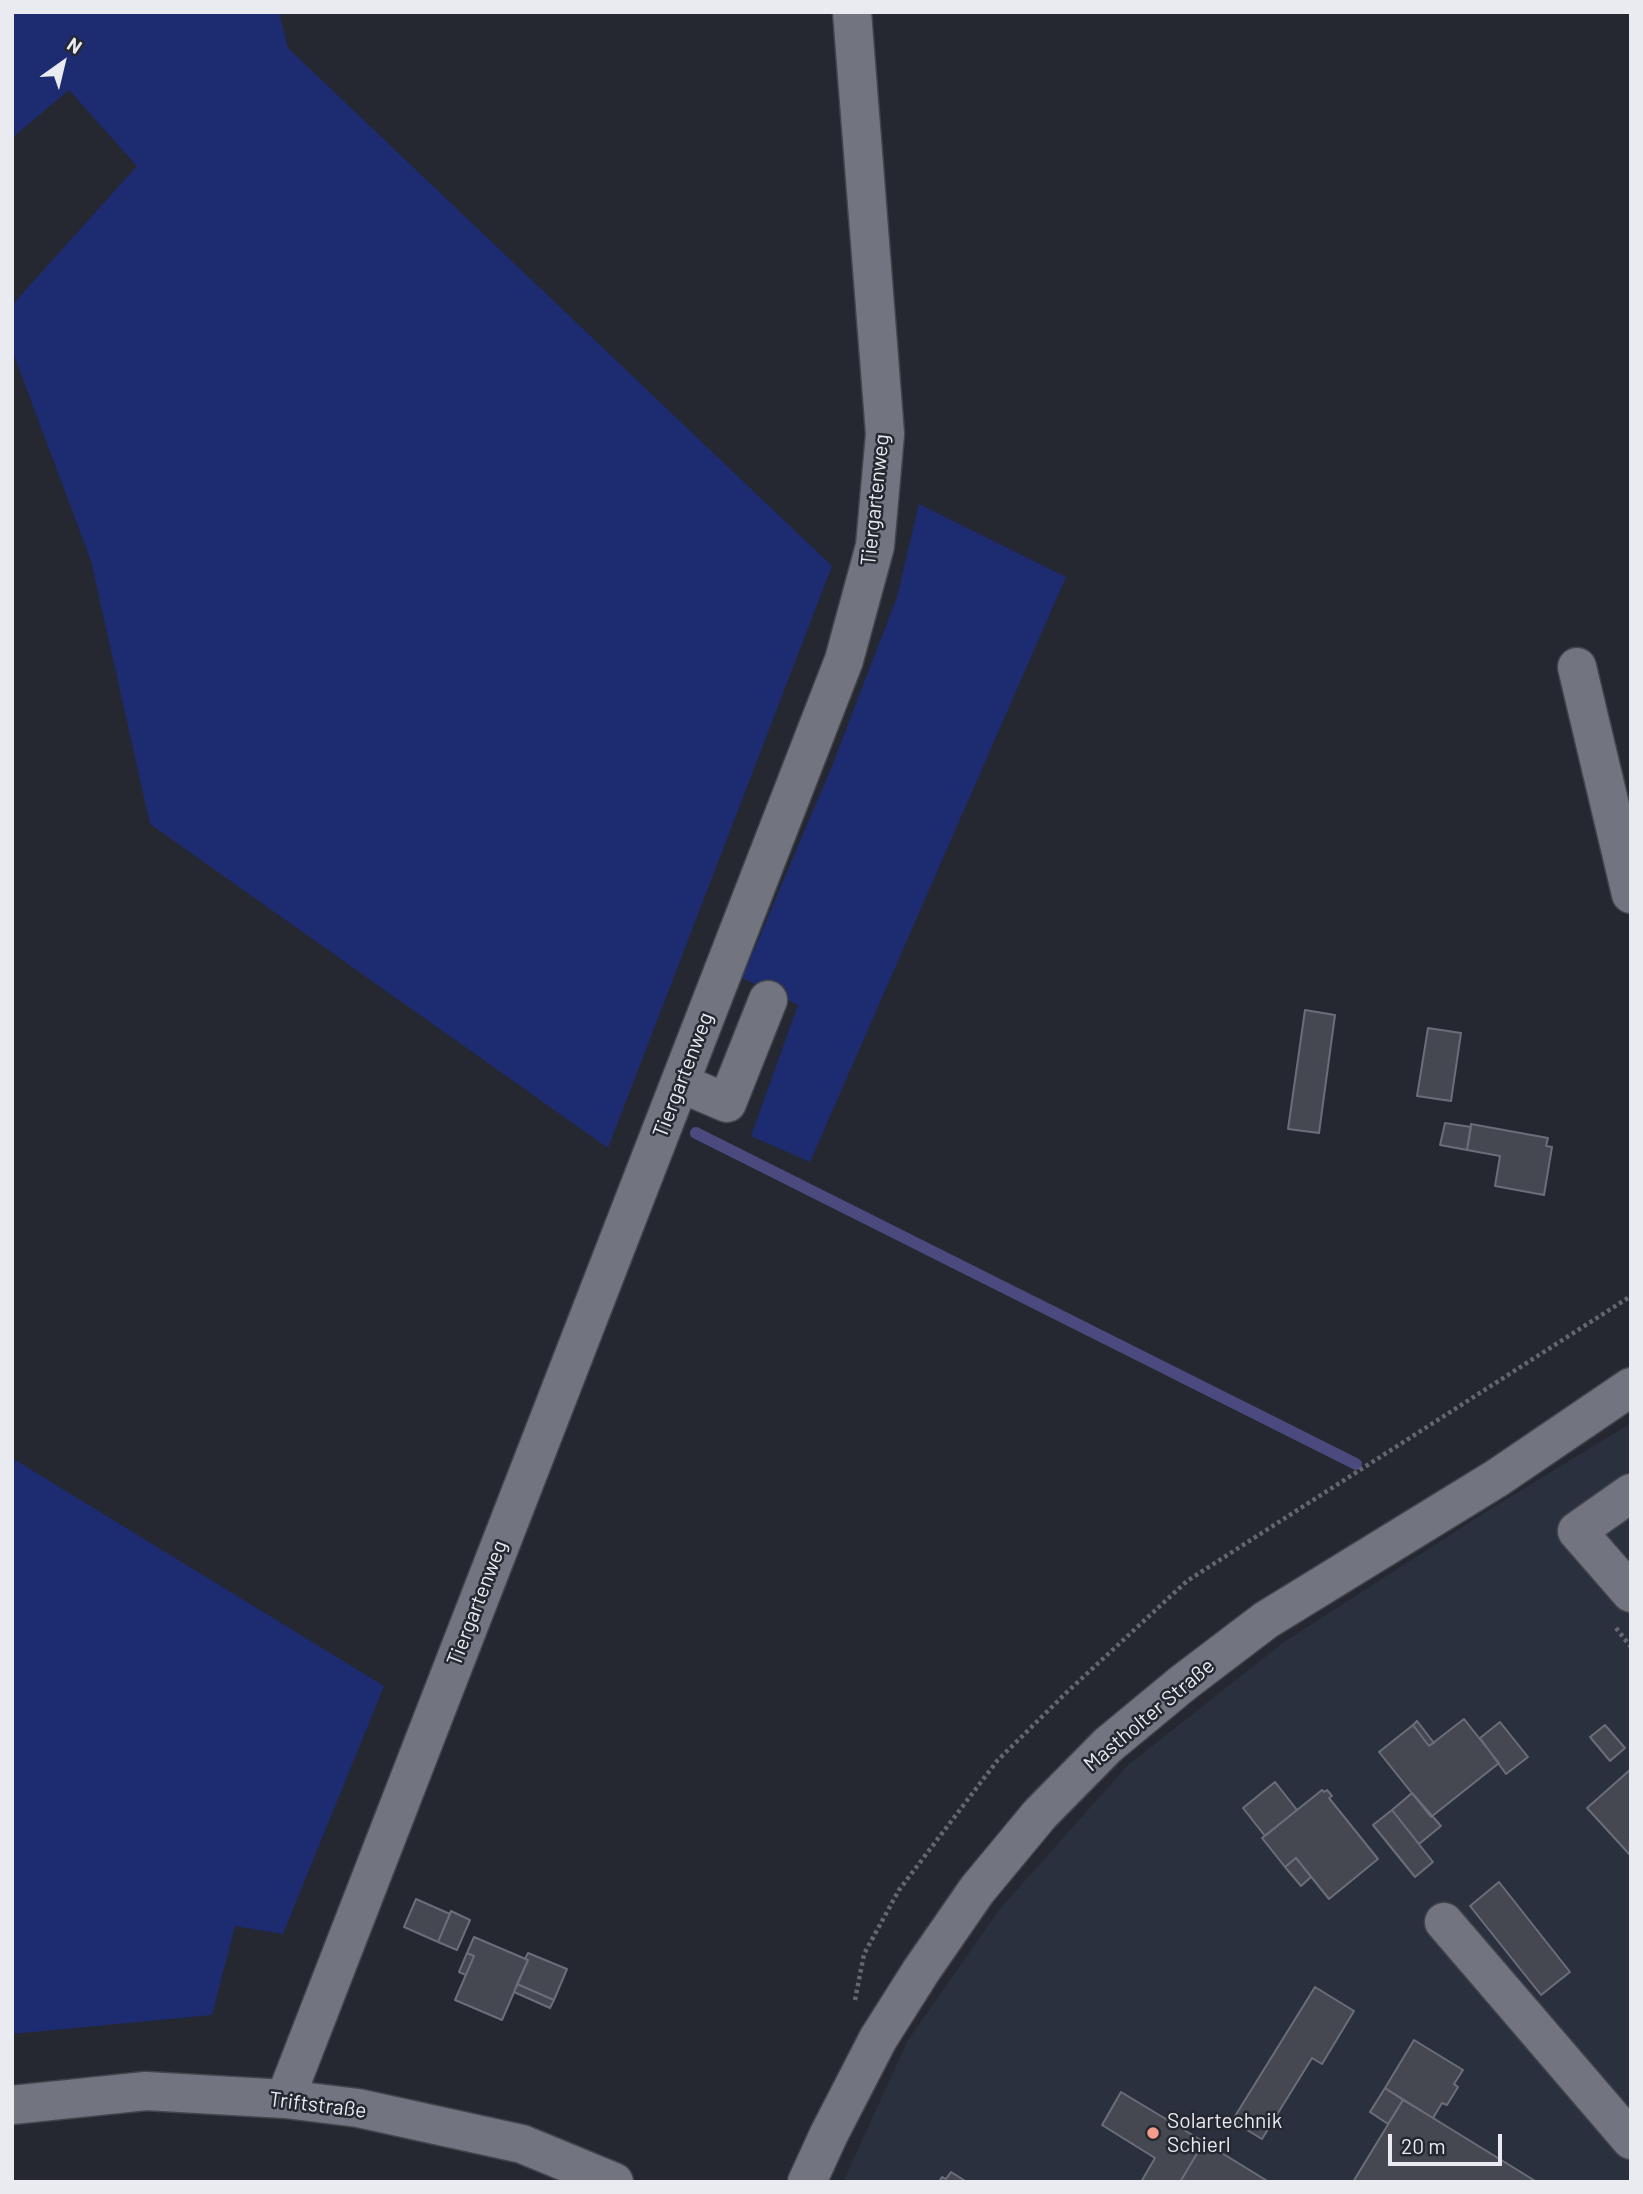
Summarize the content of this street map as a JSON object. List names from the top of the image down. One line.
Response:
{"streets":{"street":["Tiergartenweg","Mastholter Straße","Triftstraße"]},"crossings":[["Tiergartenweg","Triftstraße"]],"places":["Solartechnik Schierl"],"scale_bar":"20 m","north":"top right"}
